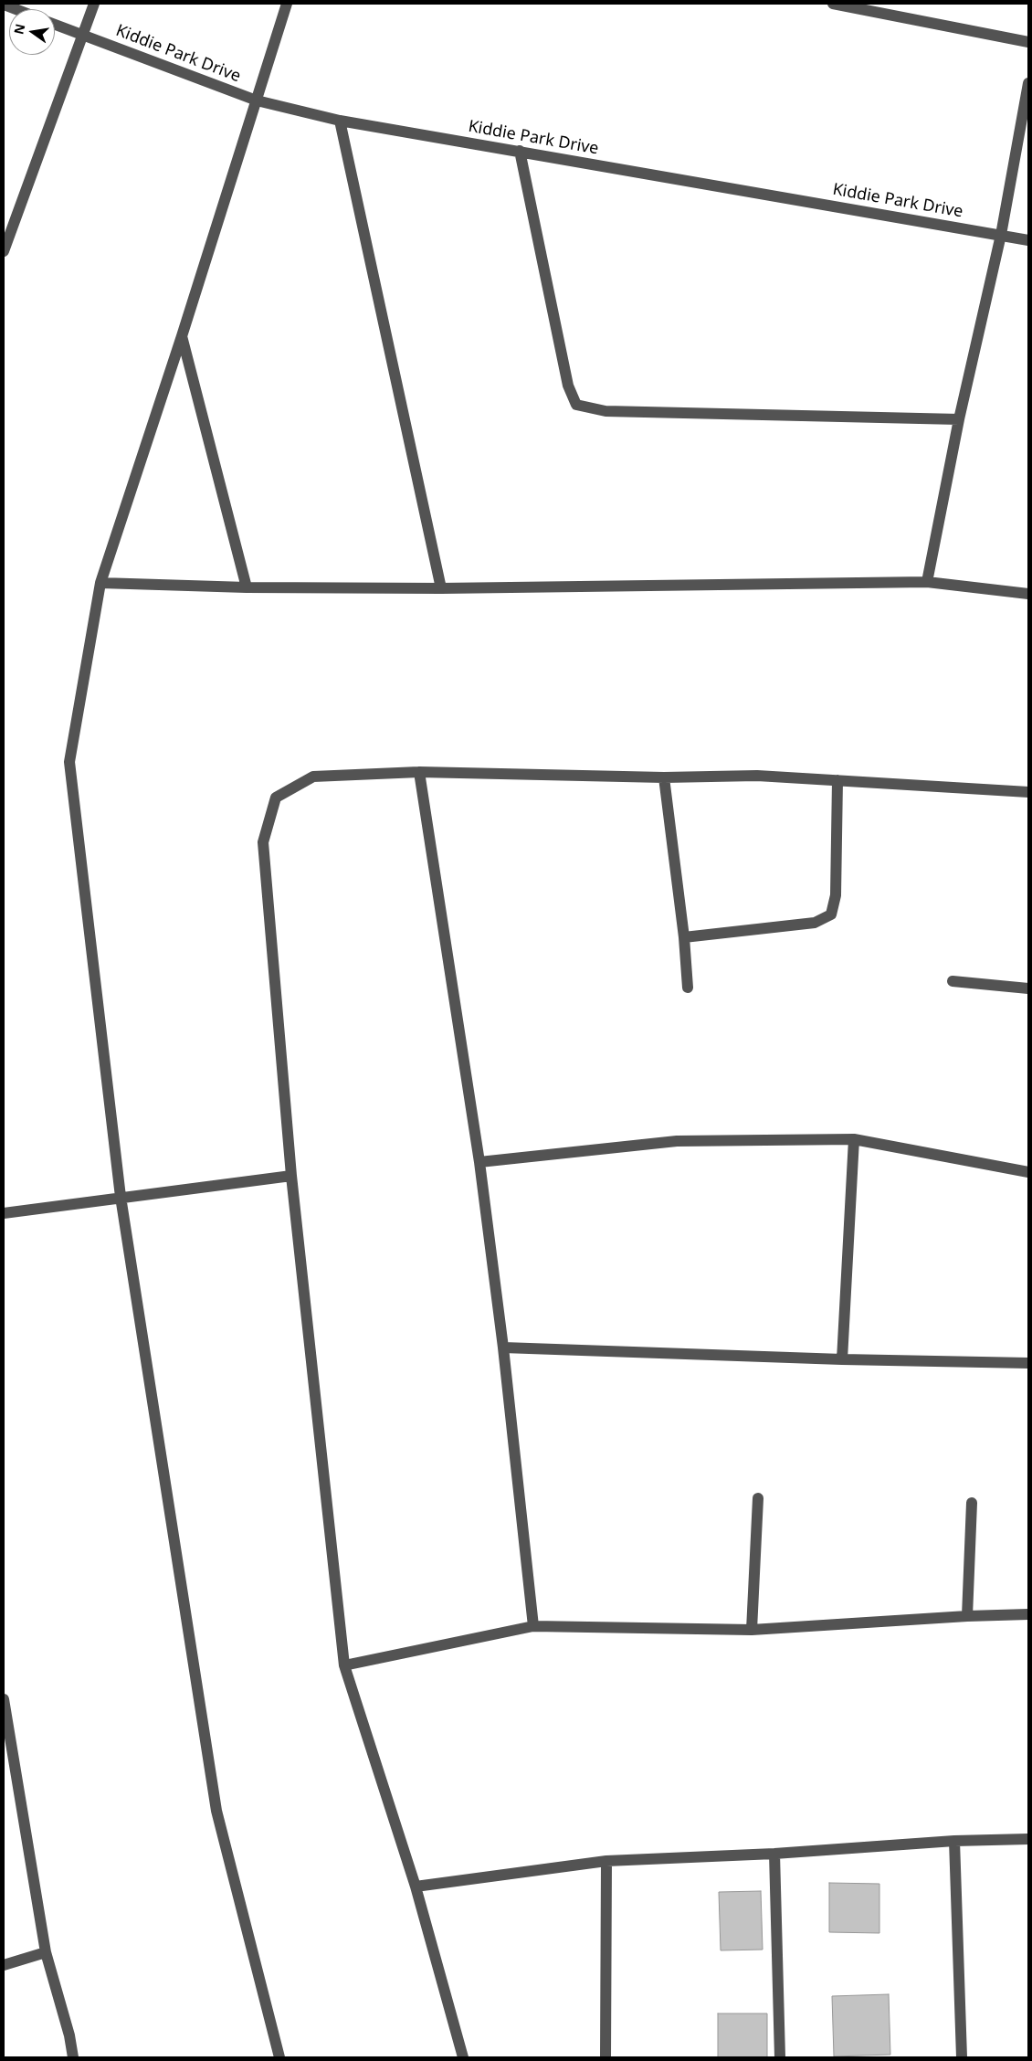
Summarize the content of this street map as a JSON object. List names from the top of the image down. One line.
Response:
{"streets":{"street":["Kiddie Park Drive"]},"north":"left"}
